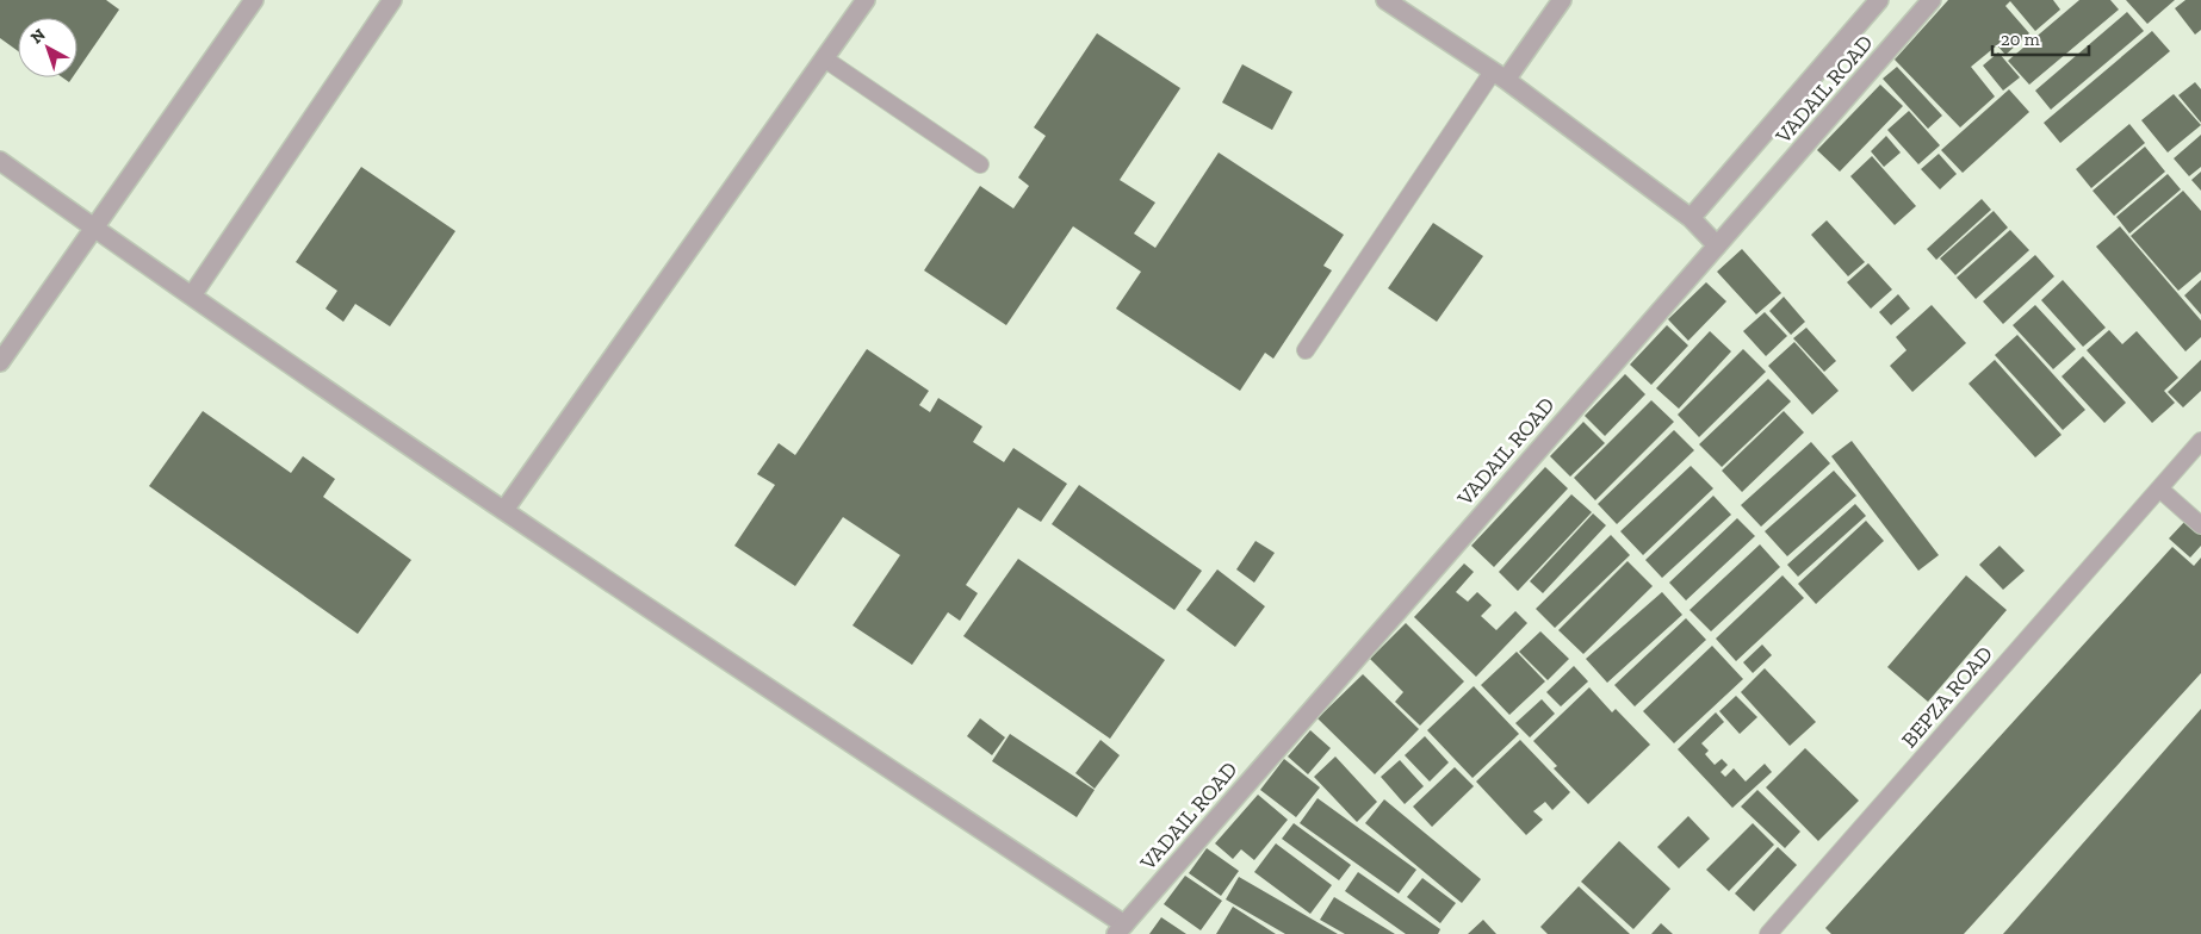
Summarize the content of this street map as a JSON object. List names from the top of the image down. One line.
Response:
{"streets":{"street":["VADAIL ROAD"],"lane":["BEPZA ROAD"]},"scale_bar":"20 m","north":"top left"}
